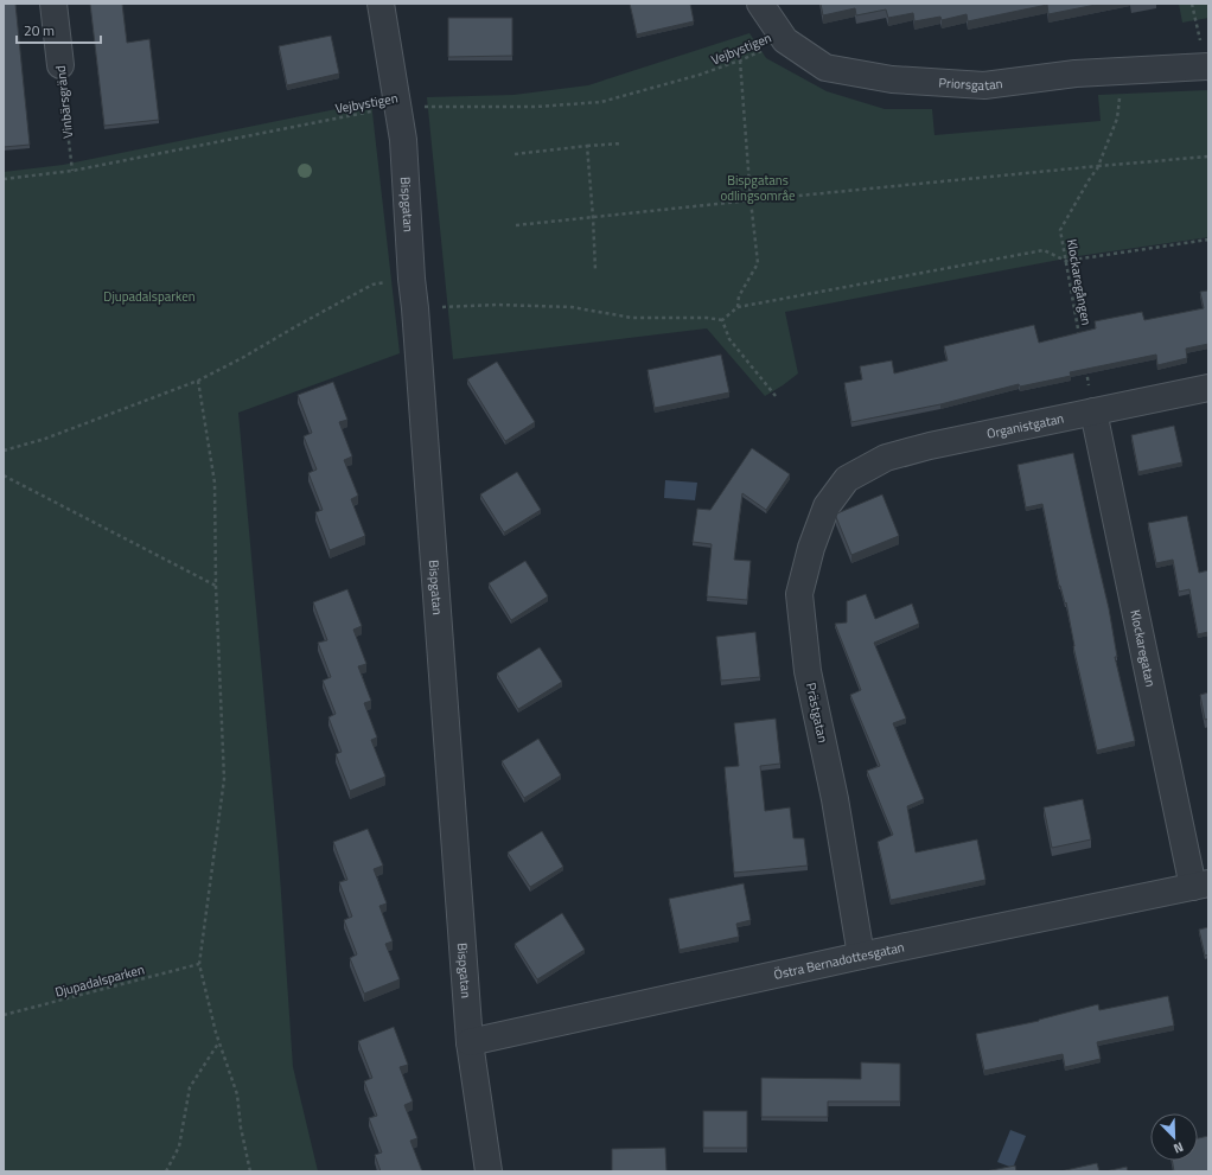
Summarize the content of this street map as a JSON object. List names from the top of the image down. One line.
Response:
{"streets":{"street":["Priorsgatan","Vinbärsgränd","Bispgatan","Organistgatan","Klockaregatan","Prästgatan","Östra Bernadottesgatan"],"path":["Vejbystigen","Klockaregången","Djupadalsparken"]},"crossings":[["Vejbystigen","Priorsgatan"],["Vejbystigen","Vinbärsgränd"],["Vejbystigen","Bispgatan"],["Priorsgatan","Klockaregången"],["Bispgatan","Östra Bernadottesgatan"],["Organistgatan","Klockaregatan"],["Organistgatan","Prästgatan"],["Klockaregatan","Östra Bernadottesgatan"],["Prästgatan","Östra Bernadottesgatan"]],"parks":["Bispgatans odlingsområe","Djupadalsparken"],"scale_bar":"20 m","north":"bottom right"}
